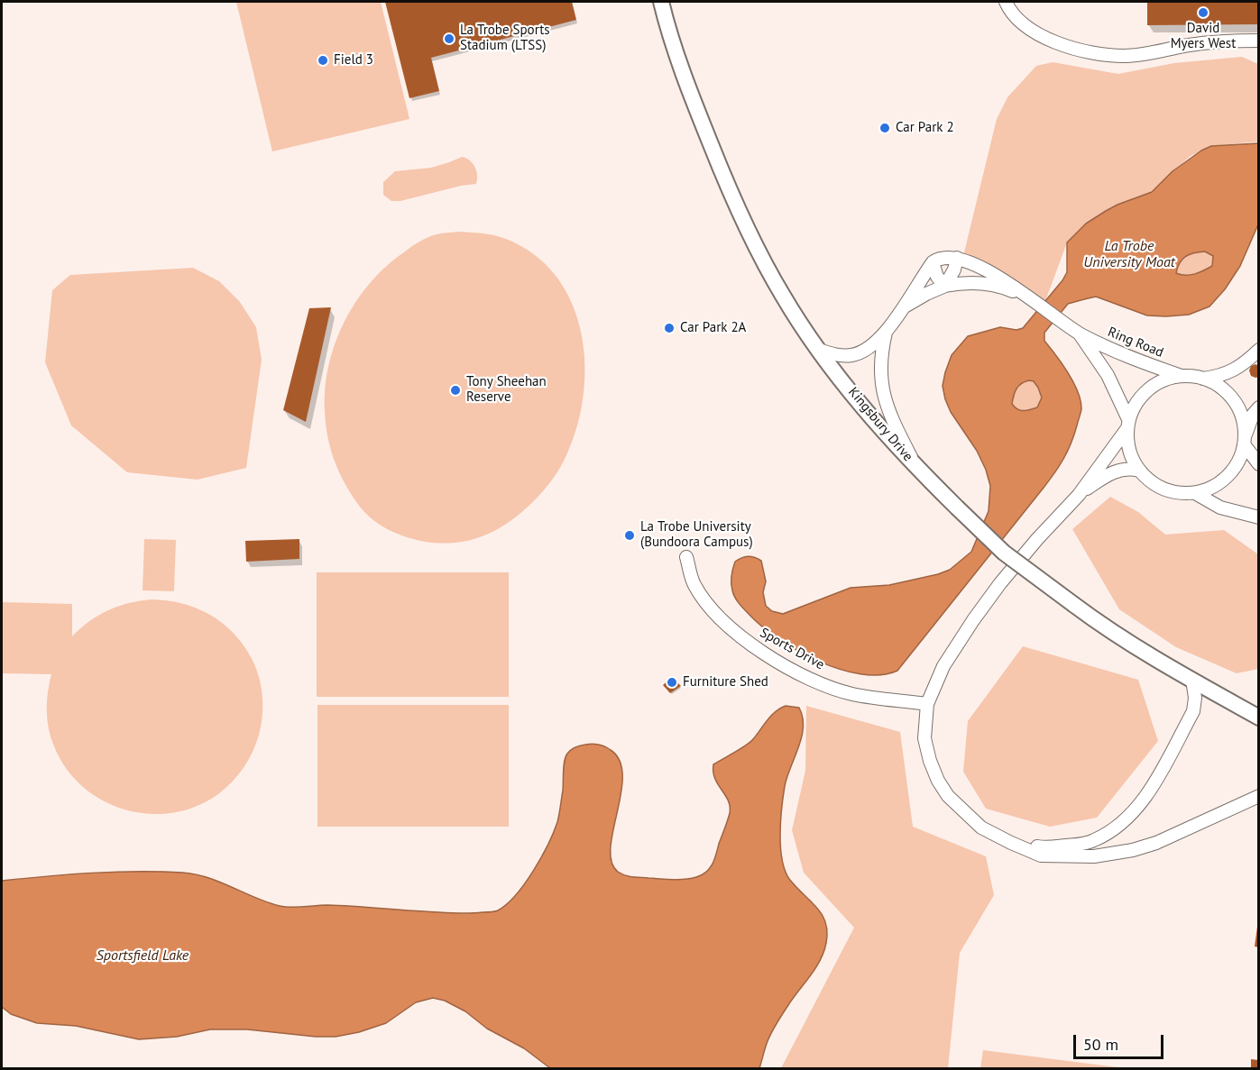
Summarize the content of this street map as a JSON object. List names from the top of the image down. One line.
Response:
{"streets":{"main road":["Kingsbury Drive"],"street":["Ring Road","Sports Drive"]},"crossings":[["Ring Road","Kingsbury Drive"]],"water":["La Trobe University Moat","Sportsfield Lake"],"places":["David Myers West","La Trobe Sports Stadium (LTSS)","Field 3","Car Park 2","Car Park 2A","Tony Sheehan Reserve","La Trobe University (Bundoora Campus)","Furniture Shed"],"scale_bar":"50 m"}
